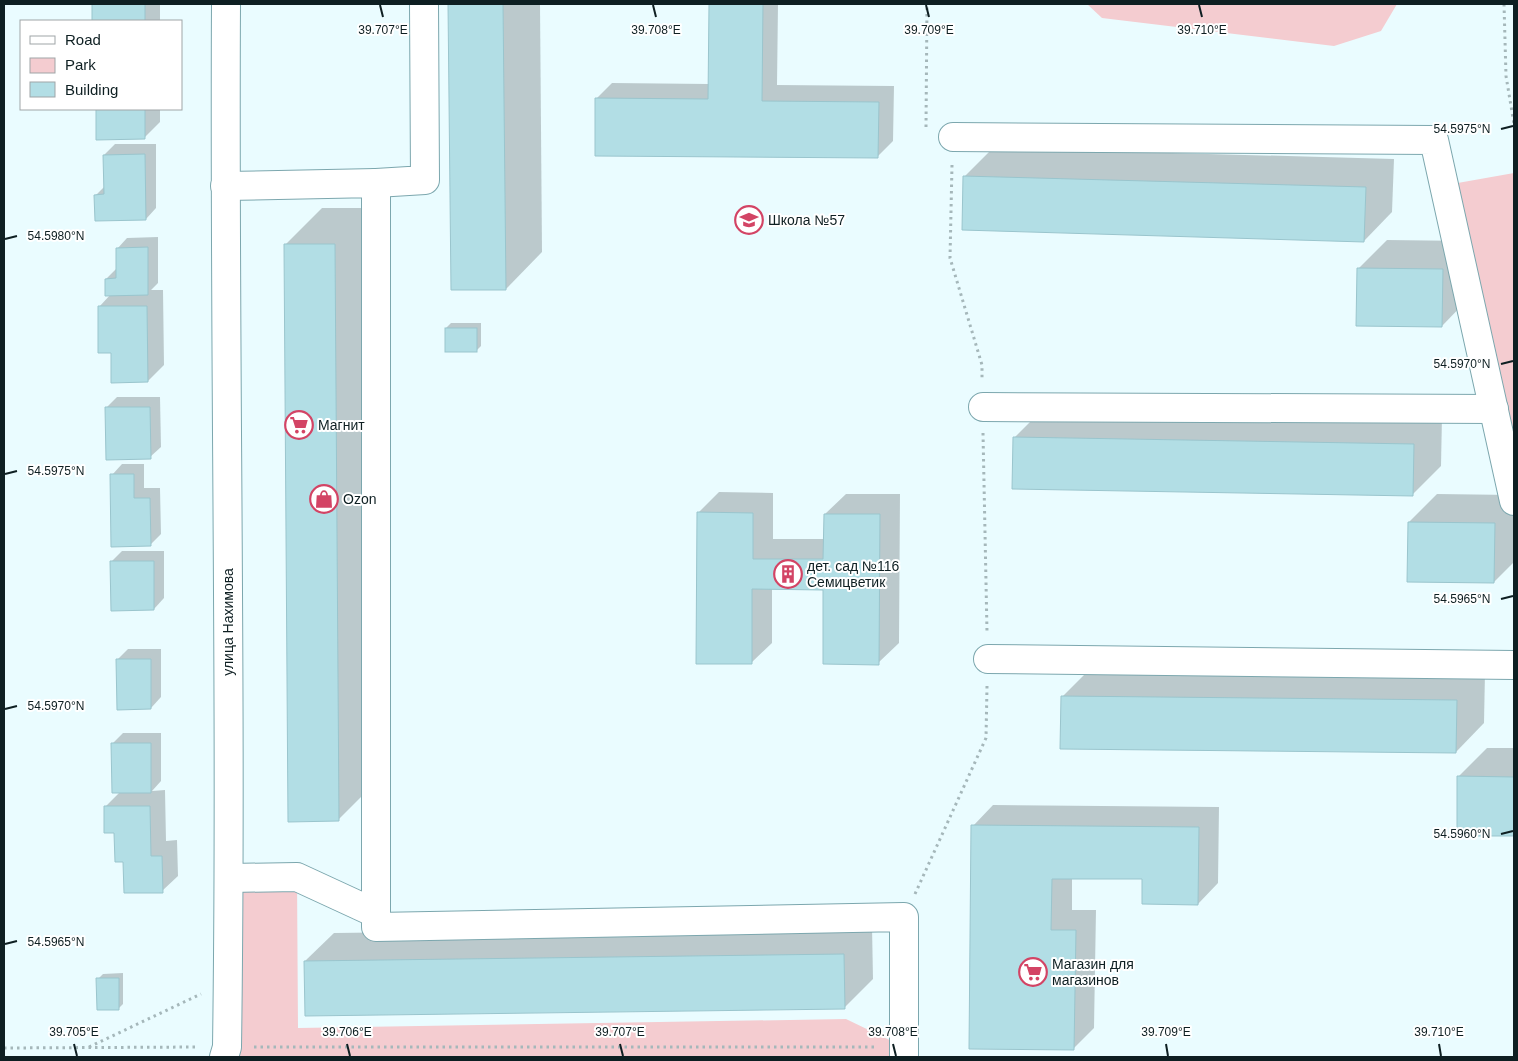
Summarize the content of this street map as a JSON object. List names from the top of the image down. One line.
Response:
{"streets":{"street":["улица Нахимова"]},"places":{"school or university":["Школа №57"],"supermarket":["Магнит","Магазин для магазинов"],"shop":["Ozon"],"building":["дет. сад №116 Семицветик"]},"legend":["Road","Park","Building"],"coordinates":["39.707°E","39.708°E","39.709°E","39.710°E","54.5975°N","54.5980°N","54.5970°N","54.5965°N","54.5960°N","39.705°E","39.706°E"]}
